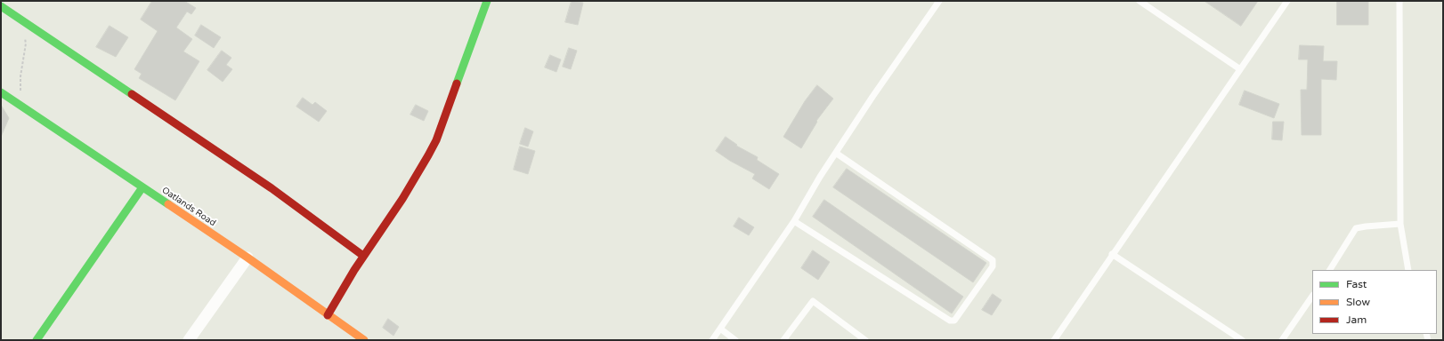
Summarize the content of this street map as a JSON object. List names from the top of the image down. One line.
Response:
{"streets":{"street":["Oatlands Road"]},"legend":["Fast","Slow","Jam"]}
